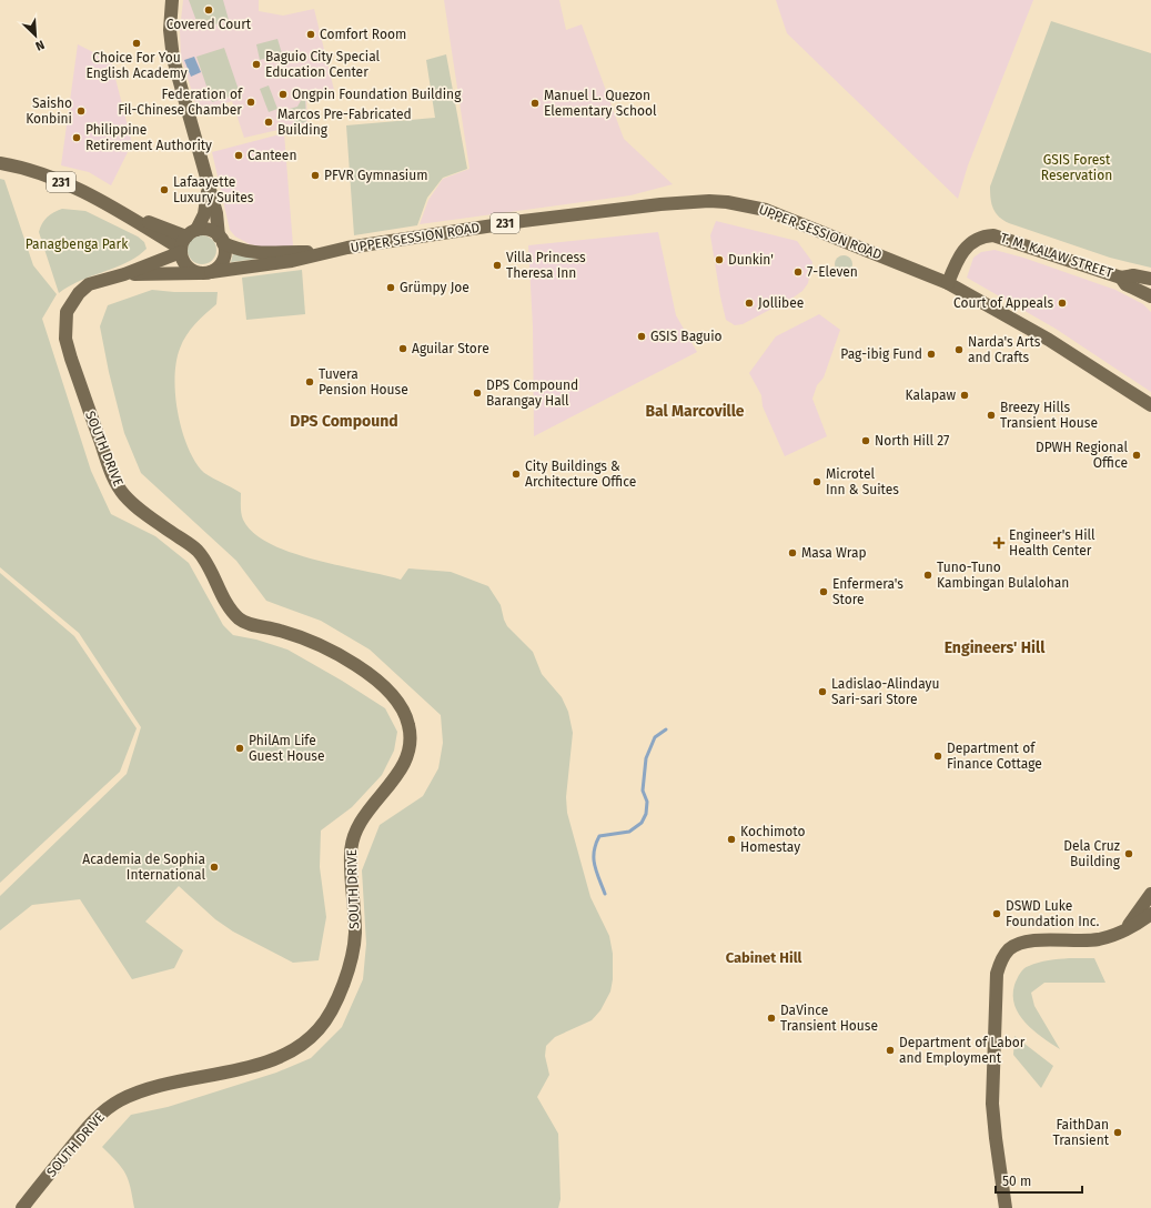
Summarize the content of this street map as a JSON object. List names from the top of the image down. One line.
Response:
{"streets":{"main road":["231","UPPER SESSION ROAD","T. M. KALAW STREET","SOUTH DRIVE"]},"crossings":[["231","UPPER SESSION ROAD"],["231","SOUTH DRIVE"],["UPPER SESSION ROAD","T. M. KALAW STREET"],["UPPER SESSION ROAD","SOUTH DRIVE"]],"districts":["Bal Marcoville","DPS Compound","Engineers' Hill","Cabinet Hill"],"parks":["GSIS Forest Reservation","Panagbenga Park"],"places":{"other":["Covered Court","Comfort Room","Choice For You English Academy","Baguio City Special Education Center","Ongpin Foundation Building","Federation of Fil-Chinese Chamber","Manuel L. Quezon Elementary School","Saisho Konbini","Marcos Pre-Fabricated Building","Philippine Retirement Authority","Canteen","PFVR Gymnasium","Lafaayette Luxury Suites","Dunkin'","Villa Princess Theresa Inn","7-Eleven","Grümpy Joe","Jollibee","Court of Appeals","GSIS Baguio","Aguilar Store","Narda's Arts and Crafts","Pag-ibig Fund","Tuvera Pension House","DPS Compound Barangay Hall","Kalapaw","Breezy Hills Transient House","North Hill 27","DPWH Regional Office","City Buildings & Architecture Office","Microtel Inn & Suites","Masa Wrap","Tuno-Tuno Kambingan Bulalohan","Enfermera's Store","Ladislao-Alindayu Sari-sari Store","PhilAm Life Guest House","Department of Finance Cottage","Kochimoto Homestay","Dela Cruz Building","Academia de Sophia International","DSWD Luke Foundation Inc.","DaVince Transient House","Department of Labor and Employment","FaithDan Transient"],"health":["Engineer's Hill Health Center"]},"scale_bar":"50 m","north":"bottom right"}
